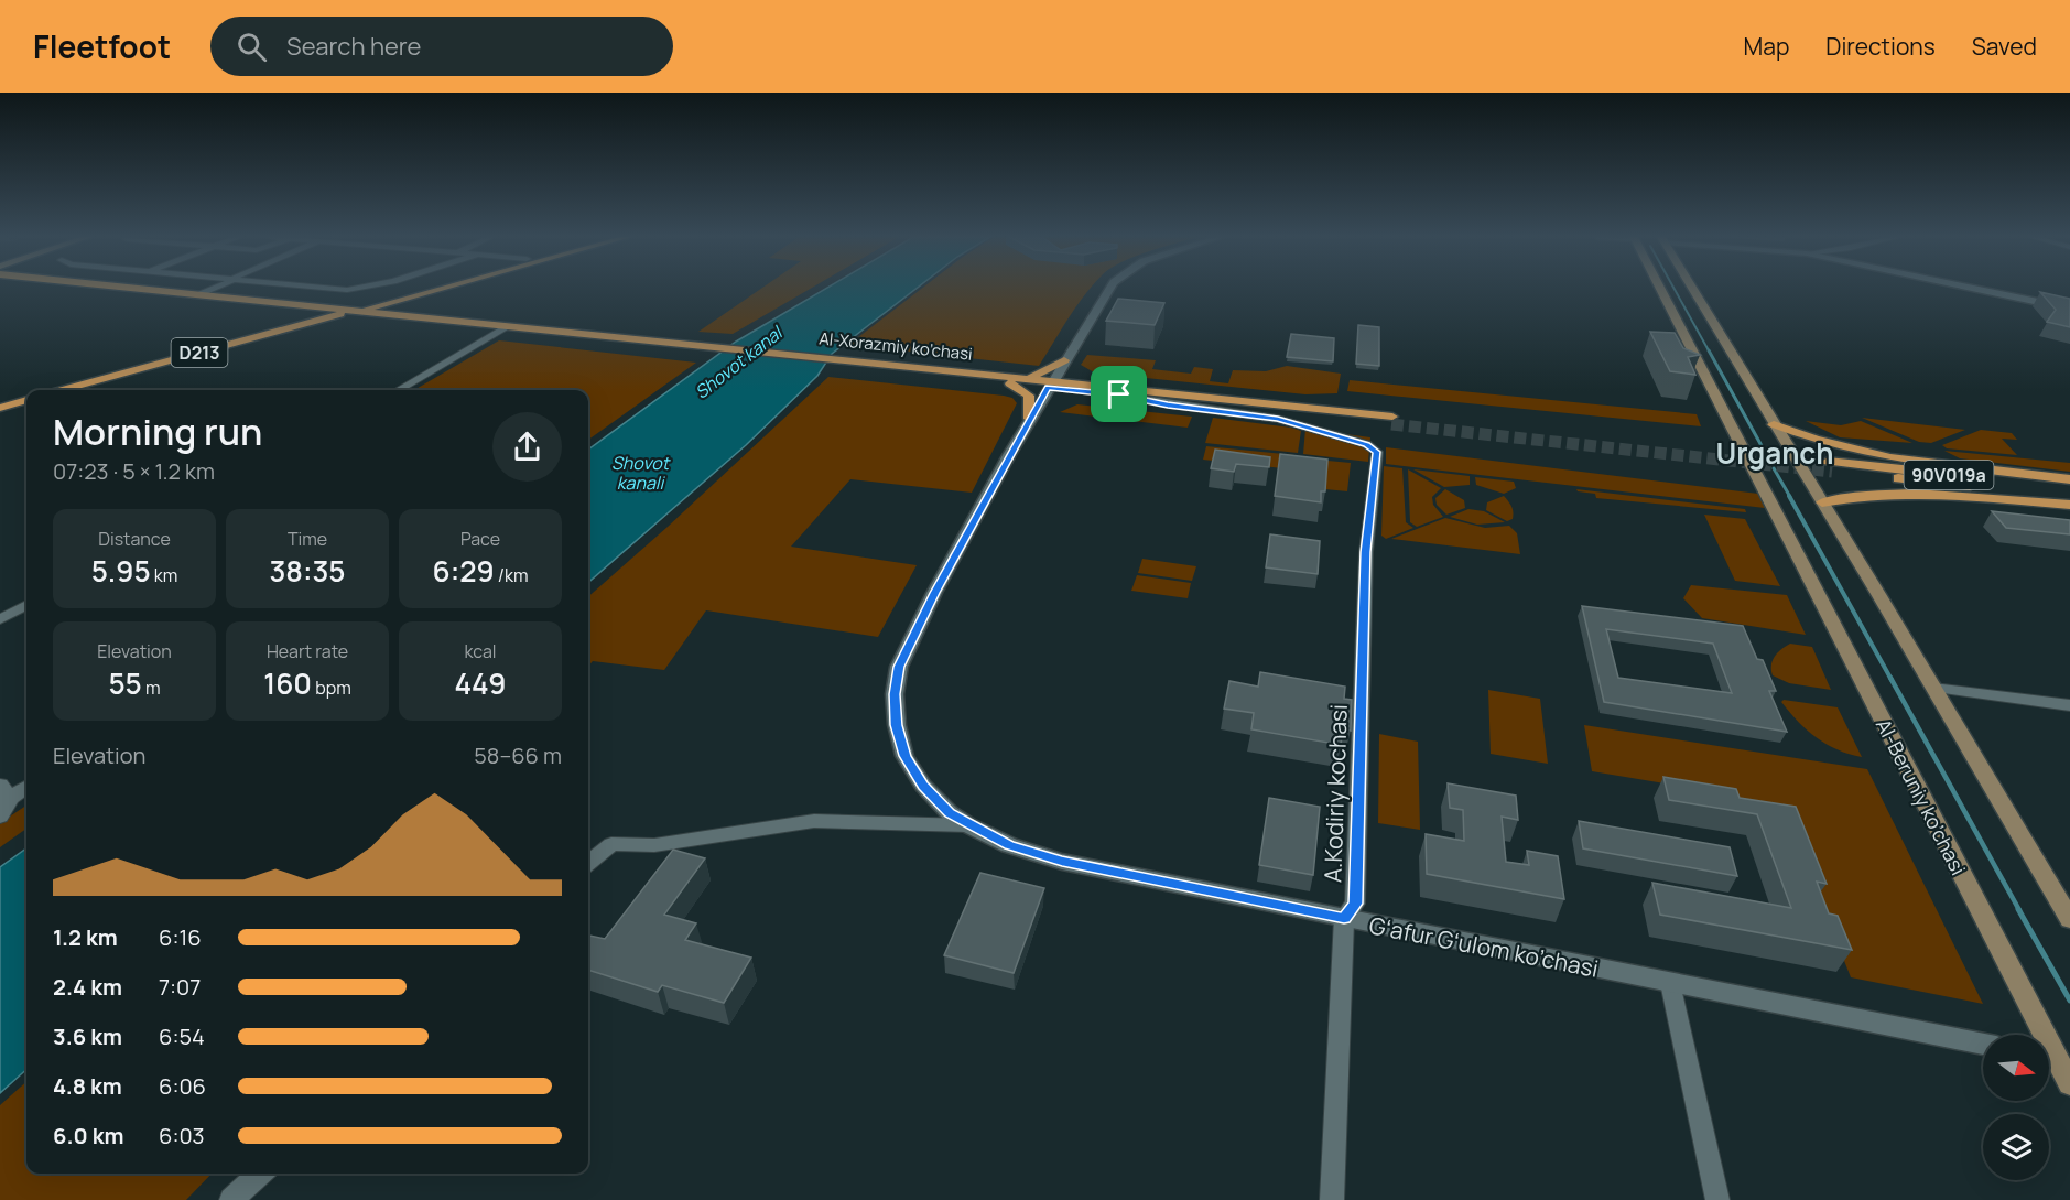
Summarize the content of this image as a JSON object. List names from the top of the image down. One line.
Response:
{"streets":{"main road":["Al-Xorazmiy ko’chasi","D213","90V019a","Al-Beruniy ko’chasi"],"street":["A.Kodiriy kochasi","Gʻafur Gʻulom ko’chasi"]},"crossings":[["Al-Xorazmiy ko’chasi","D213"],["Al-Xorazmiy ko’chasi","A.Kodiriy kochasi"],["Al-Xorazmiy ko’chasi","Gʻafur Gʻulom ko’chasi"],["A.Kodiriy kochasi","Gʻafur Gʻulom ko’chasi"]],"districts":["Urganch"],"water":["Shovot kanal","Shovot kanali"],"north":"right","page":{"header":"Fleetfoot","search":"Search here","nav":["Map","Directions","Saved"],"heading":["Morning run","07:23 · 5 × 1.2 km"],"stats":[["Distance","5.95 km"],["Time","38:35"],["Pace","6:29 /km"],["Elevation","55 m"],["Heart rate","160 bpm"],["kcal","449"]],"chart":["Elevation","58–66 m"],"list":[{"name":"1.2 km","note":"6:16"},{"name":"2.4 km","note":"7:07"},{"name":"3.6 km","note":"6:54"},{"name":"4.8 km","note":"6:06"},{"name":"6.0 km","note":"6:03"}]}}
